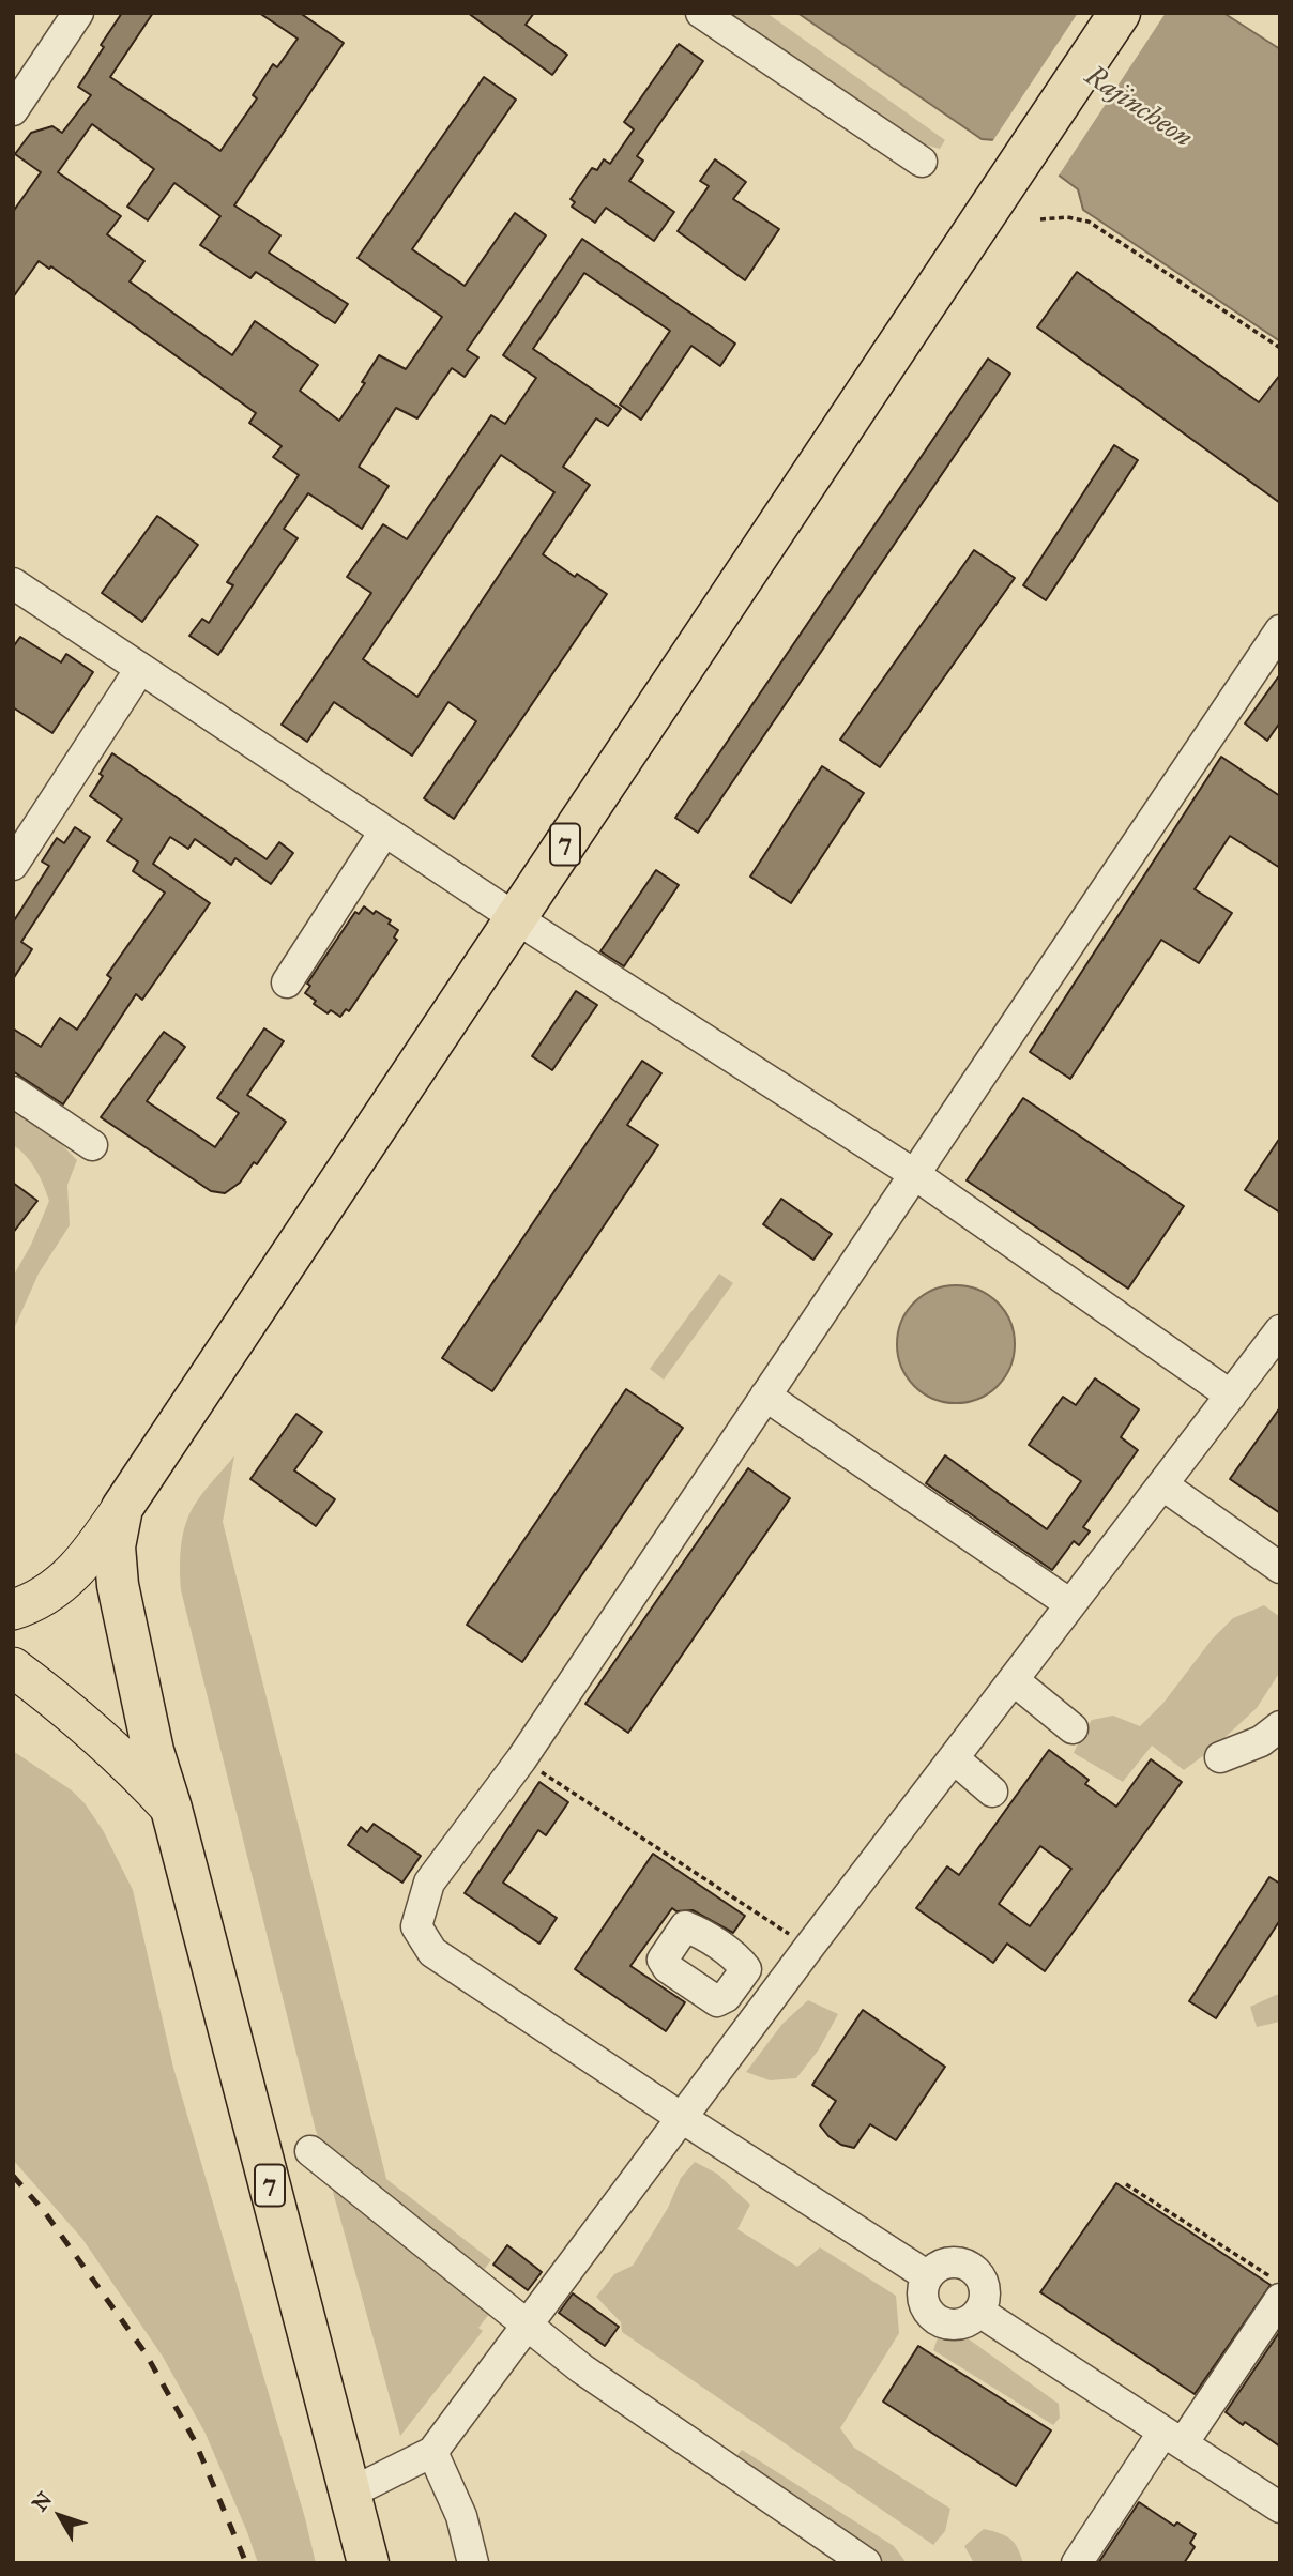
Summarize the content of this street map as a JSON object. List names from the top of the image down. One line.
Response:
{"streets":{"highway":["7"]},"water":["Rajincheon"],"north":"top left"}
